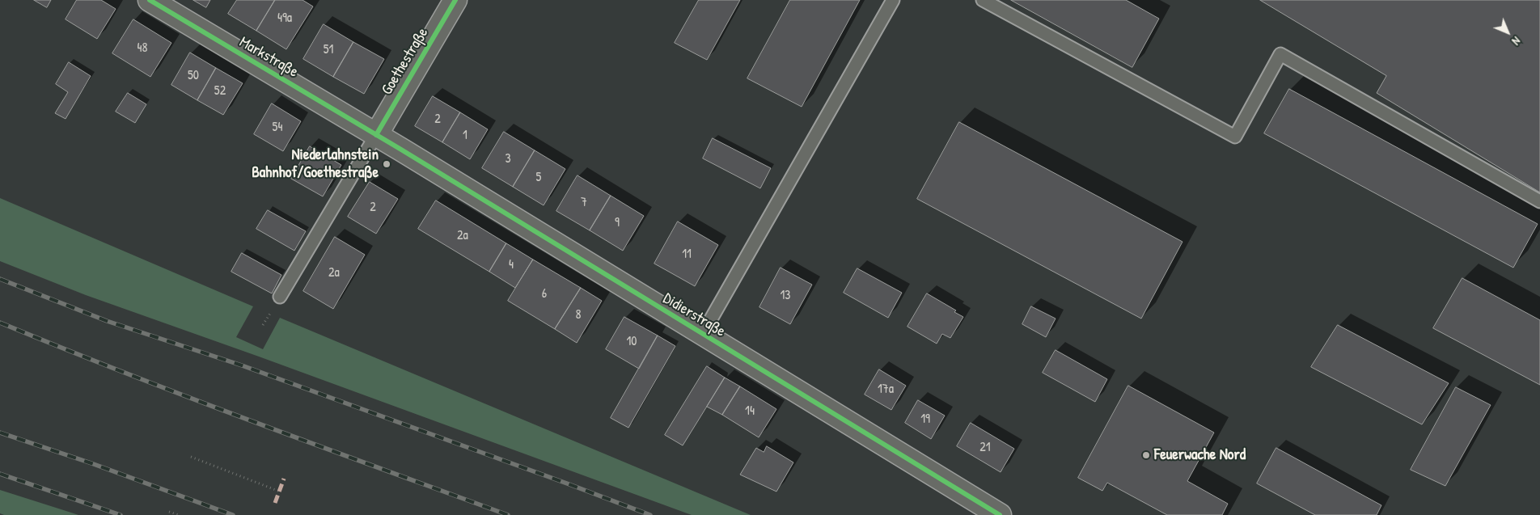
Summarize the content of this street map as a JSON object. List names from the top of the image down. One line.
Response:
{"streets":{"street":["Markstraße","Goethestraße","Didierstraße"]},"crossings":[["Markstraße","Goethestraße"],["Markstraße","Didierstraße"],["Goethestraße","Didierstraße"]],"places":["Niederlahnstein Bahnhof/Goethestraße","Feuerwache Nord"],"house_numbers":["49a","48","51","50","52","2","54","1","3","5","7","2","9","2a","11","4","2a","6","13","8","10","17a","14","19","21"],"north":"bottom right"}
